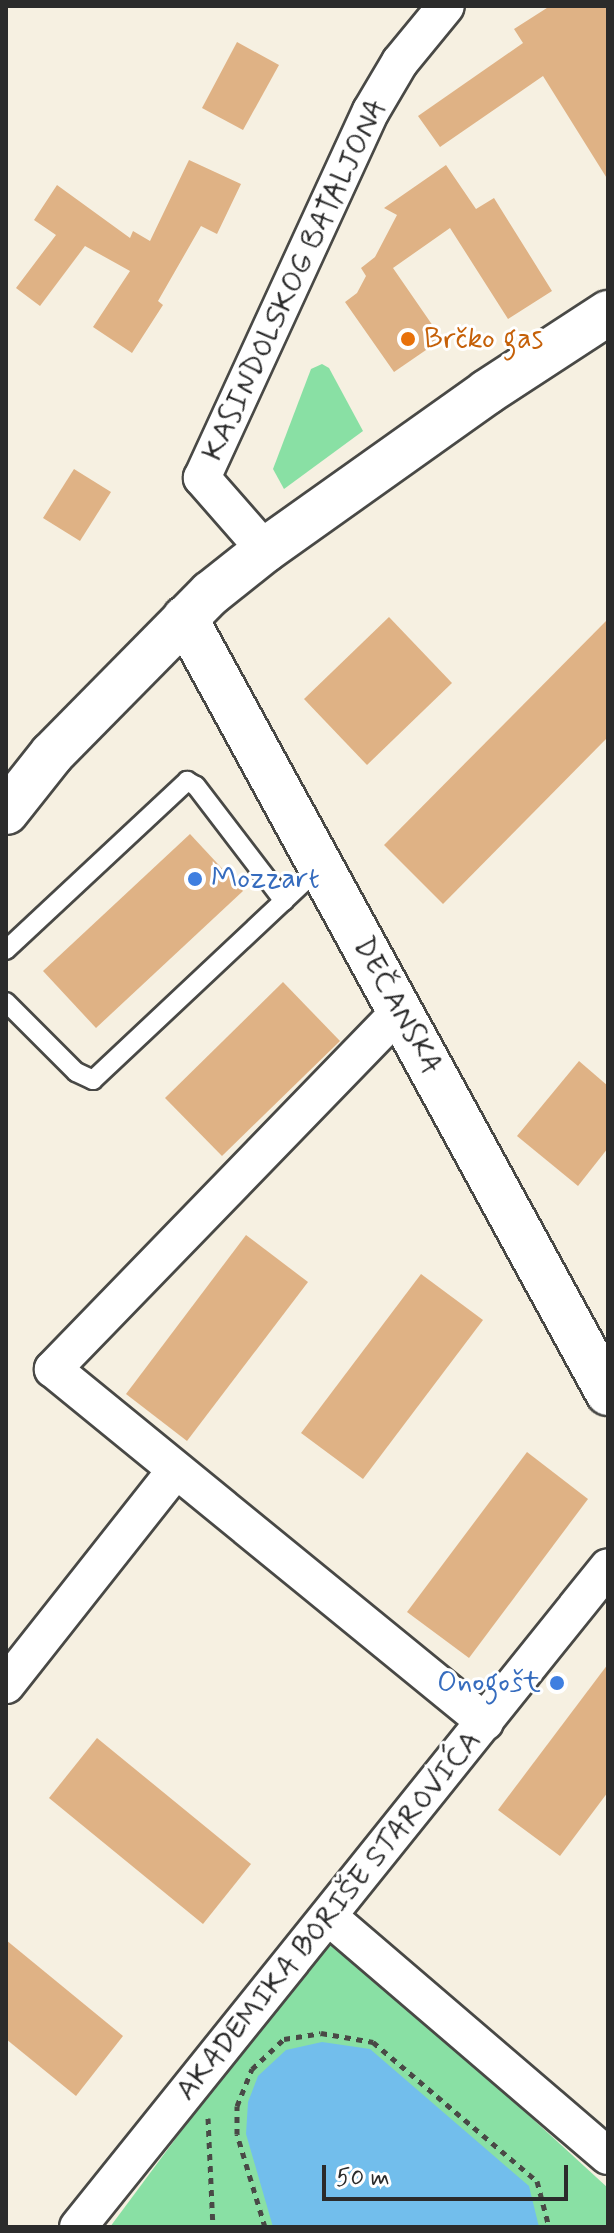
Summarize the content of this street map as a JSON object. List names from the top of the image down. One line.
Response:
{"streets":{"street":["KASINDOLSKOG BATALJONA","DEČANSKA","AKADEMIKA BORIŠE STAROVIĆA"]},"places":["Brčko gas","Mozzart","Onogošt"],"scale_bar":"50 m"}
